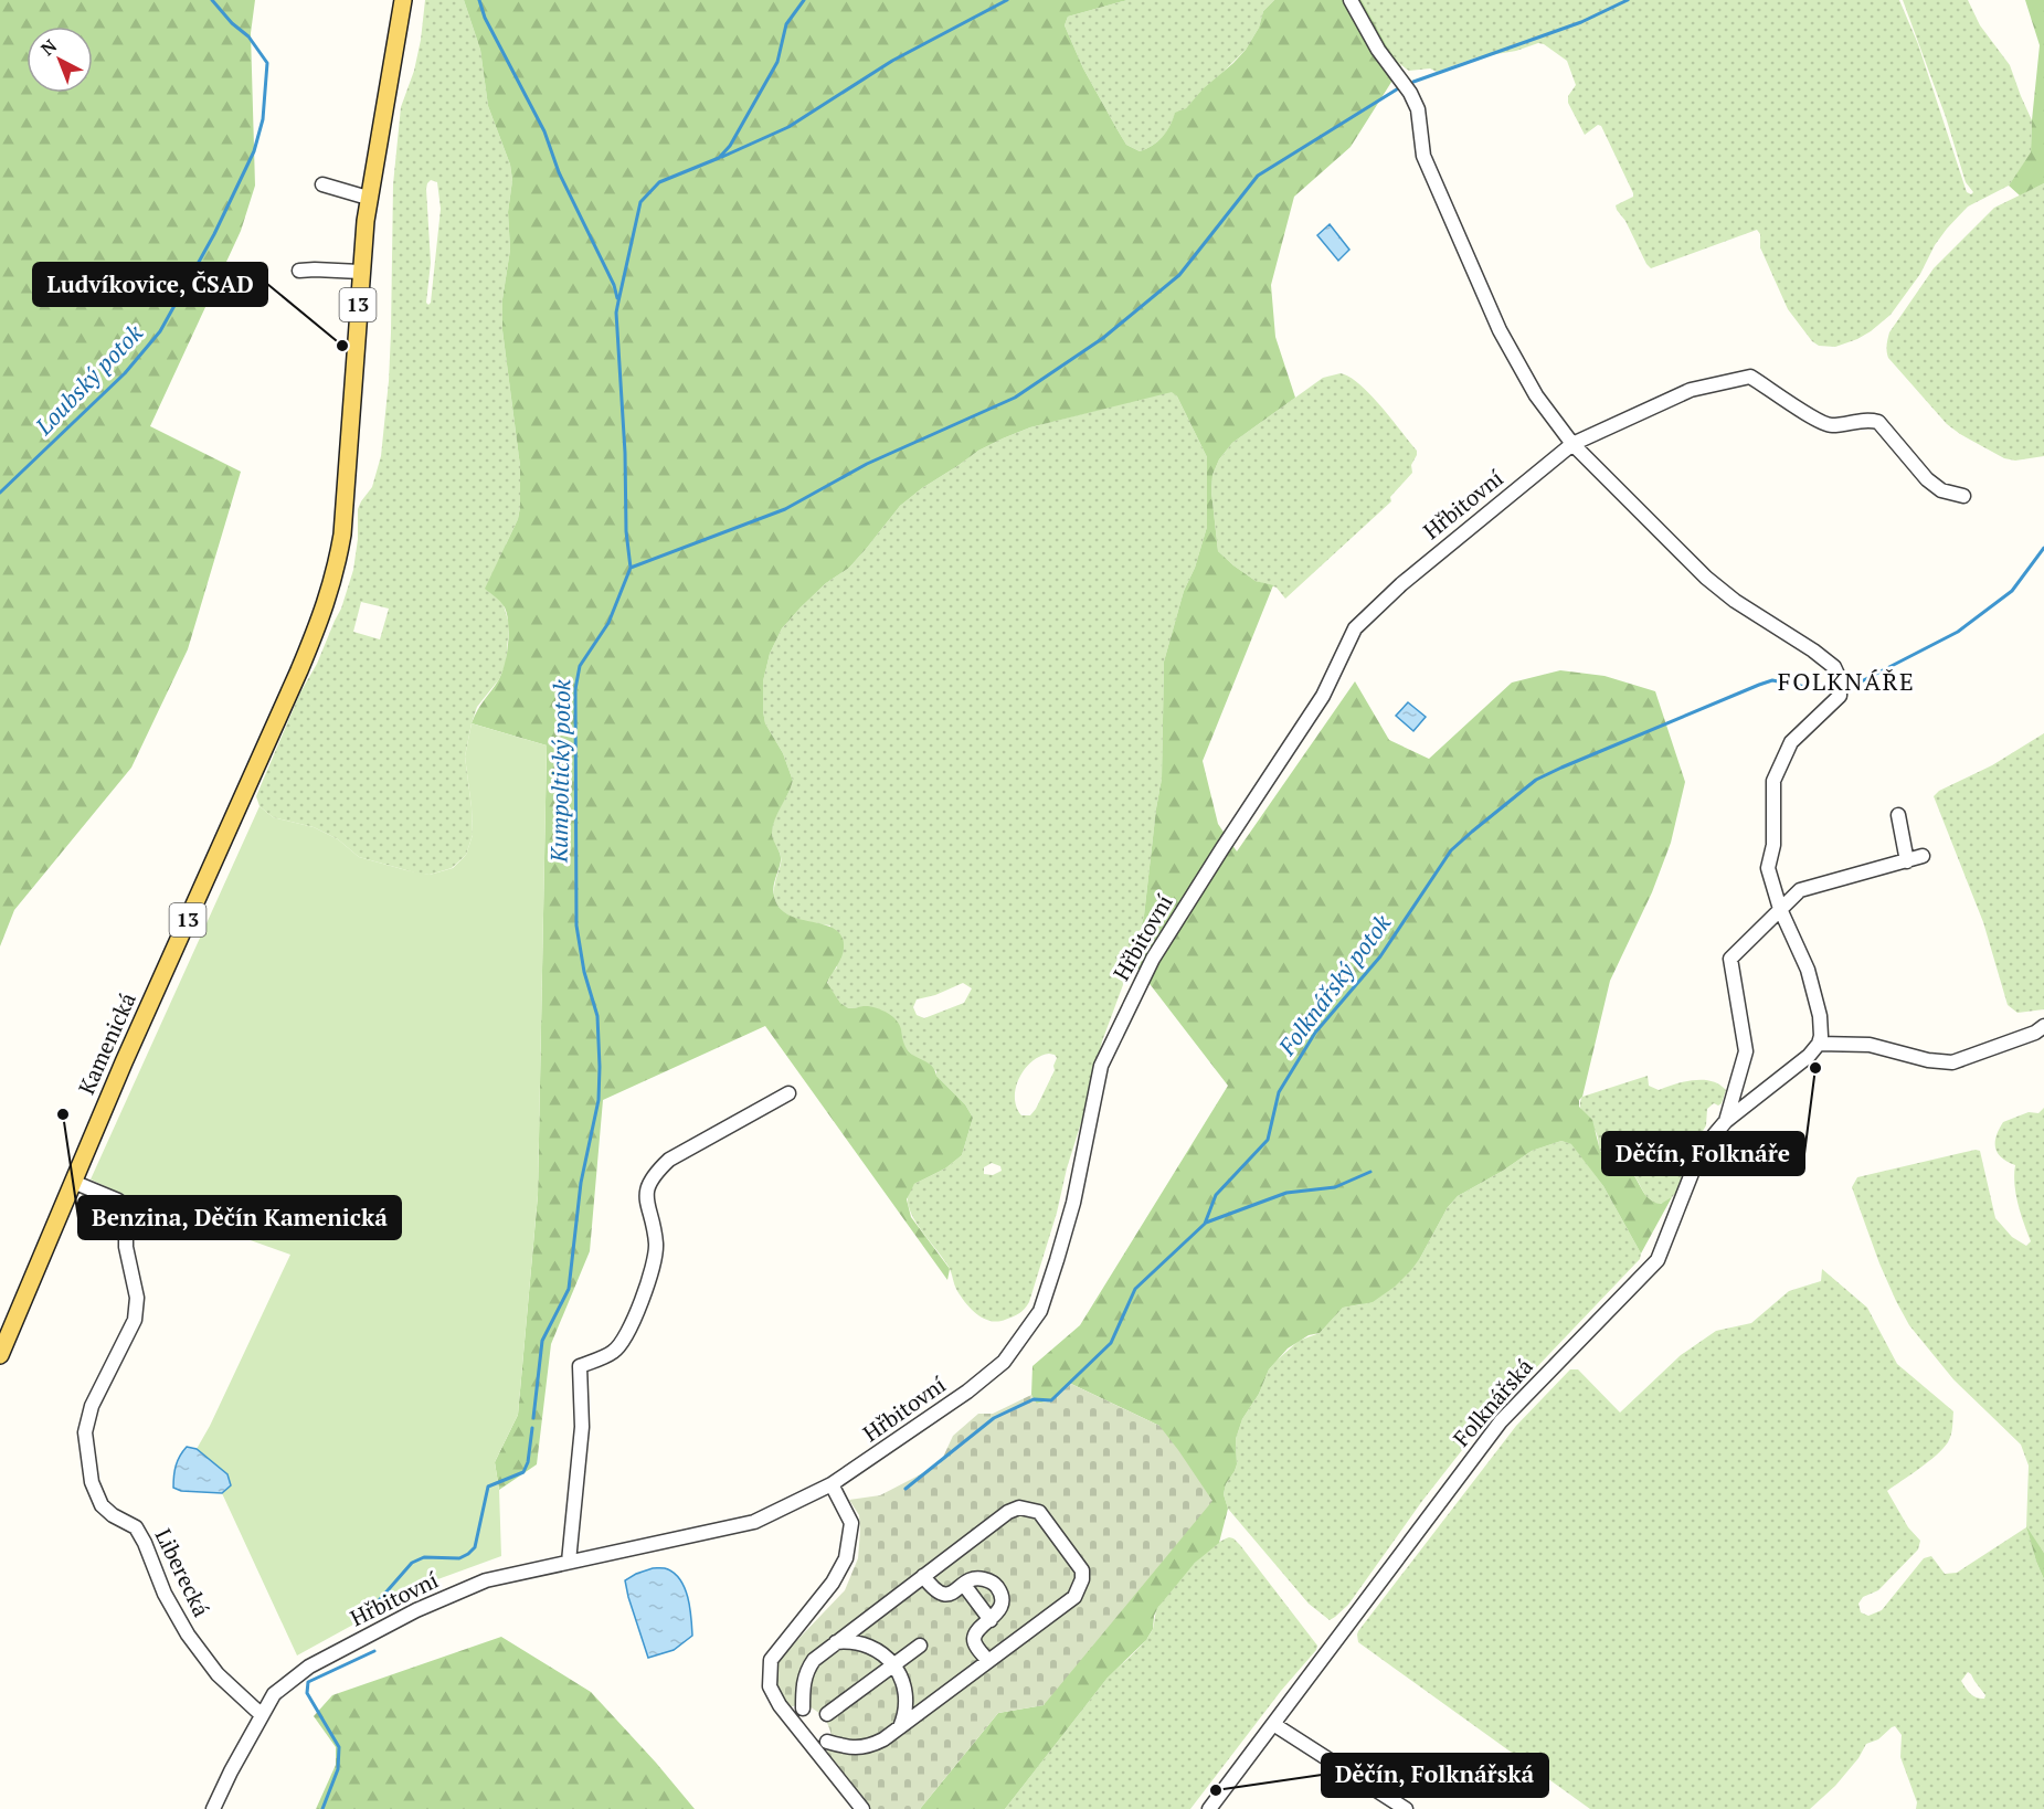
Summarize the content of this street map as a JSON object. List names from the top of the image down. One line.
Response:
{"streets":{"main road":["13","Kamenická"],"street":["Hřbitovní","Folknářská","Liberecká"]},"crossings":[["13","Kamenická"],["Hřbitovní","Liberecká"],["Kamenická","Liberecká"]],"districts":["FOLKNÁŘE"],"water":["Loubský potok","Kumpoltický potok","Folknářský potok"],"places":["Ludvíkovice, ČSAD","Děčín, Folknáře","Benzina, Děčín Kamenická","Děčín, Folknářská"],"north":"top left"}
